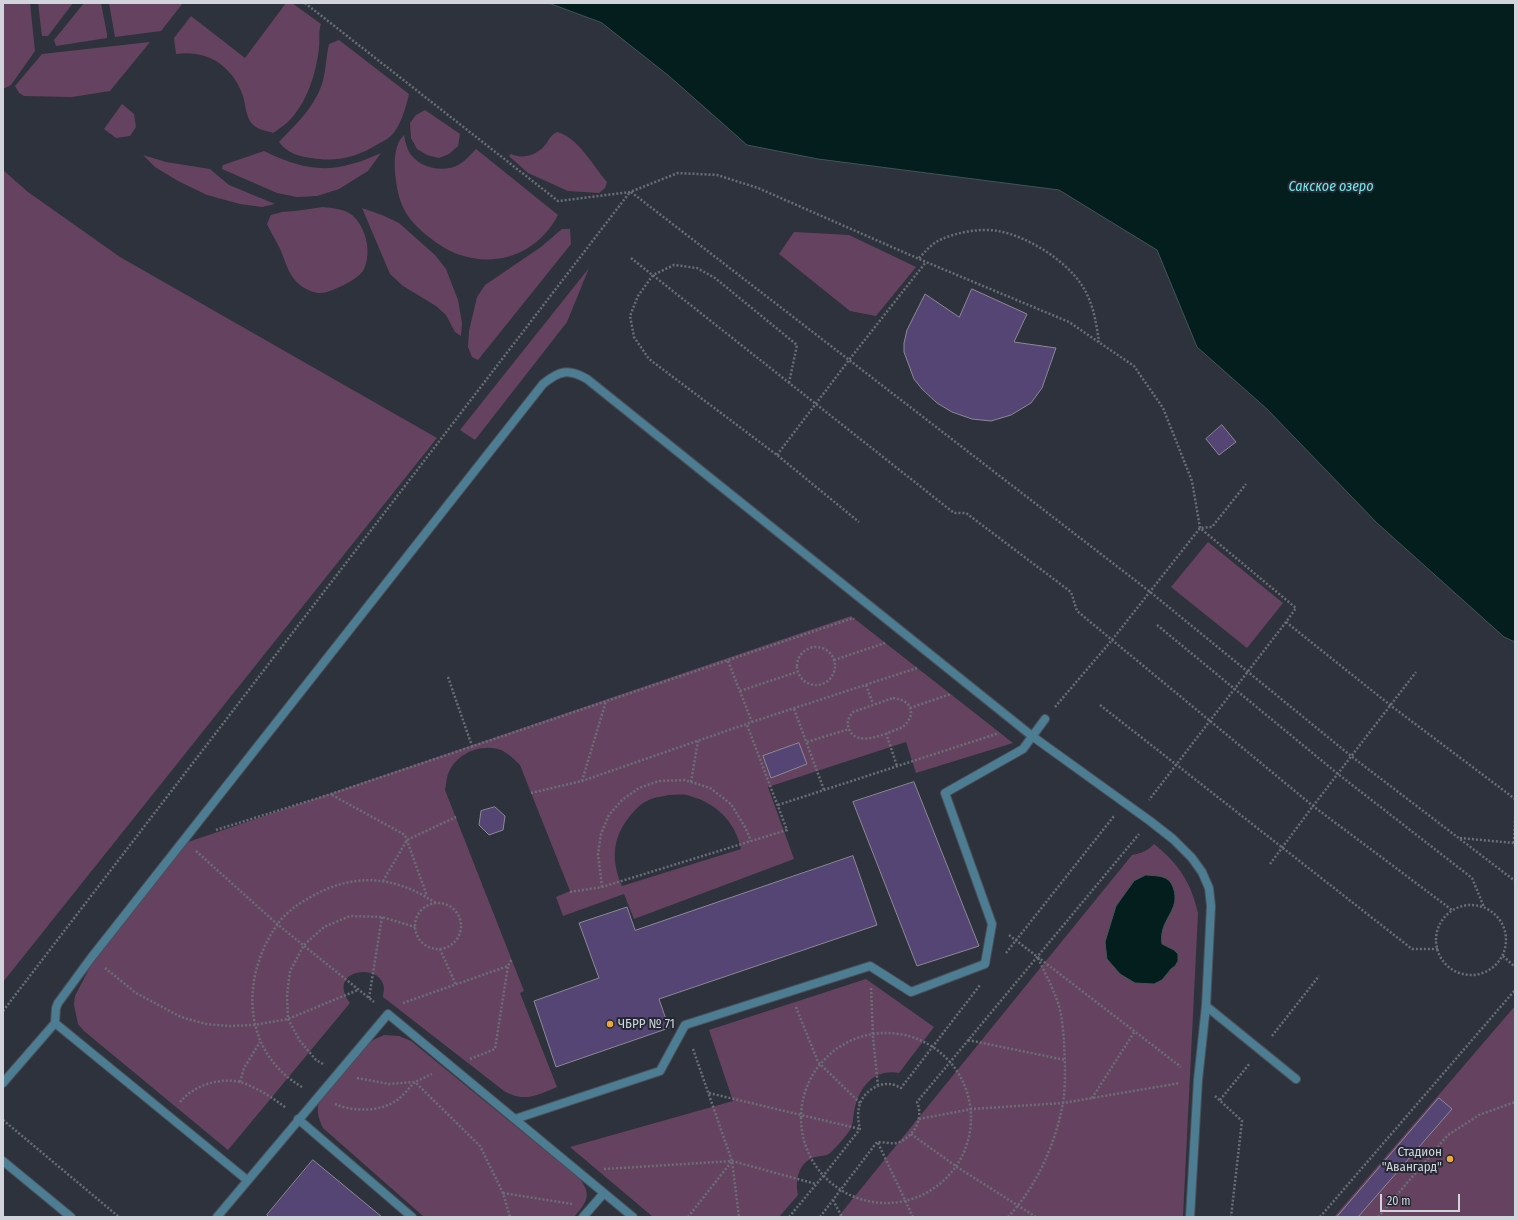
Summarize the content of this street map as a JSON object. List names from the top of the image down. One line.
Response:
{"water":["Сакское озеро"],"places":["ЧБРР № 71","Стадион \"Авангард\""],"scale_bar":"20 m"}
